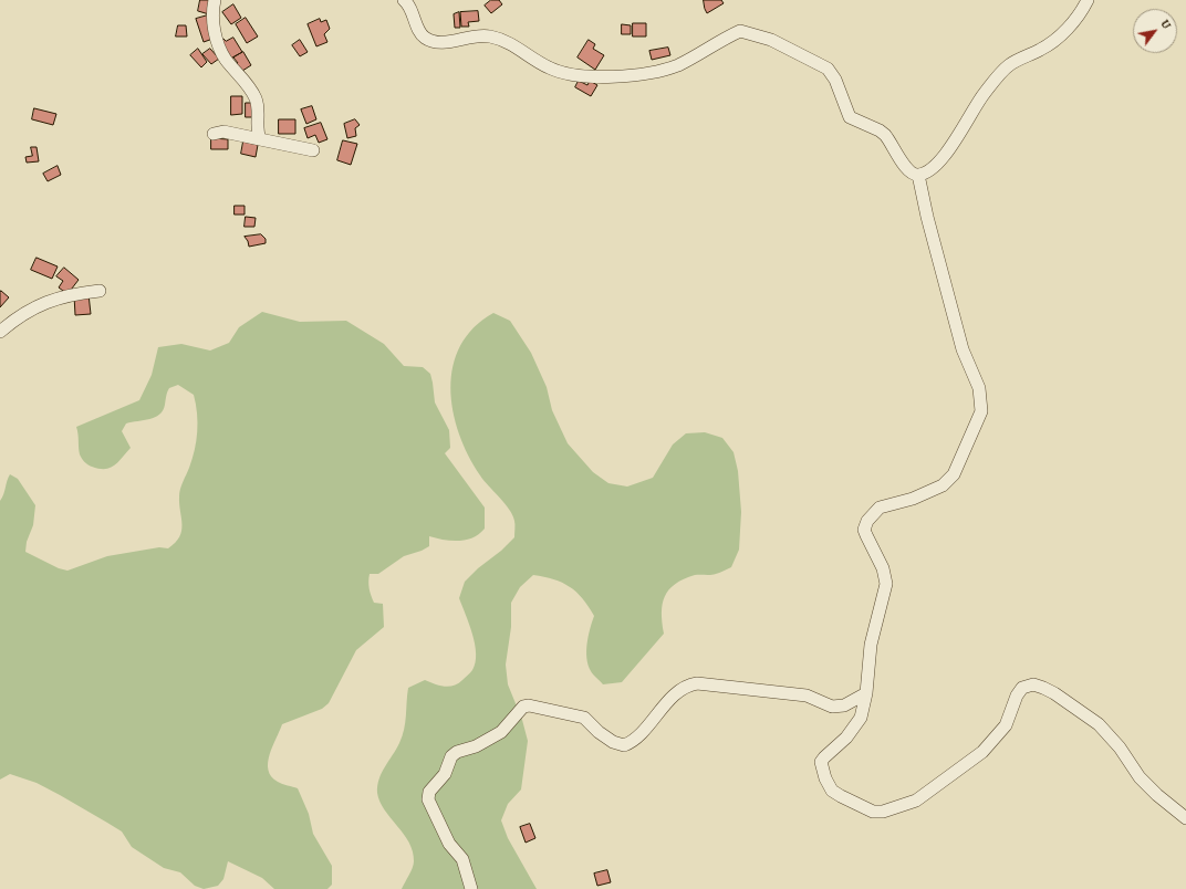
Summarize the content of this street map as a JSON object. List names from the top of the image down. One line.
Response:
{"north":"top right"}
